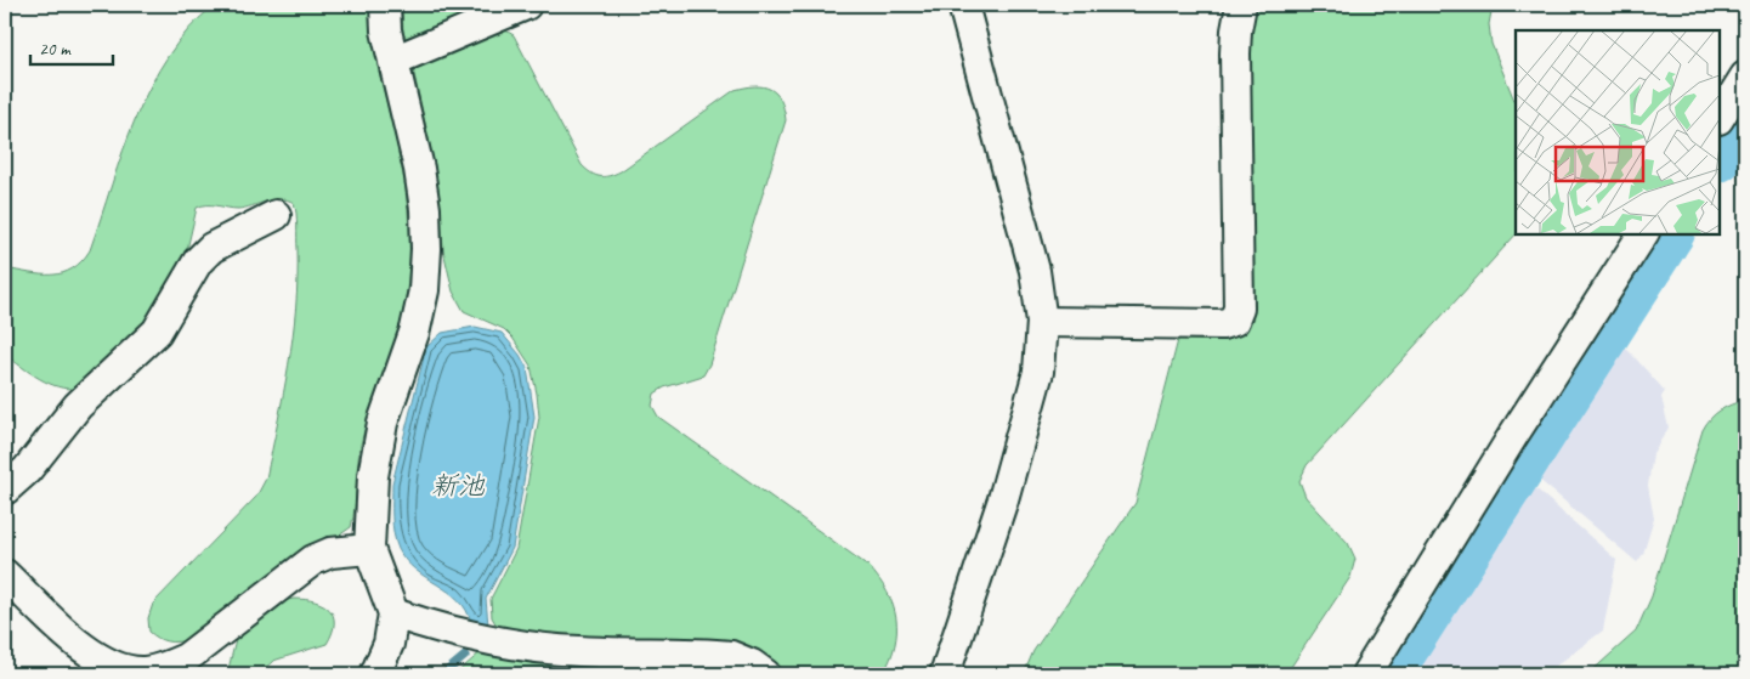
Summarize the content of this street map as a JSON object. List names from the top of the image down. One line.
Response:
{"water":["新池"],"scale_bar":"20 m"}
